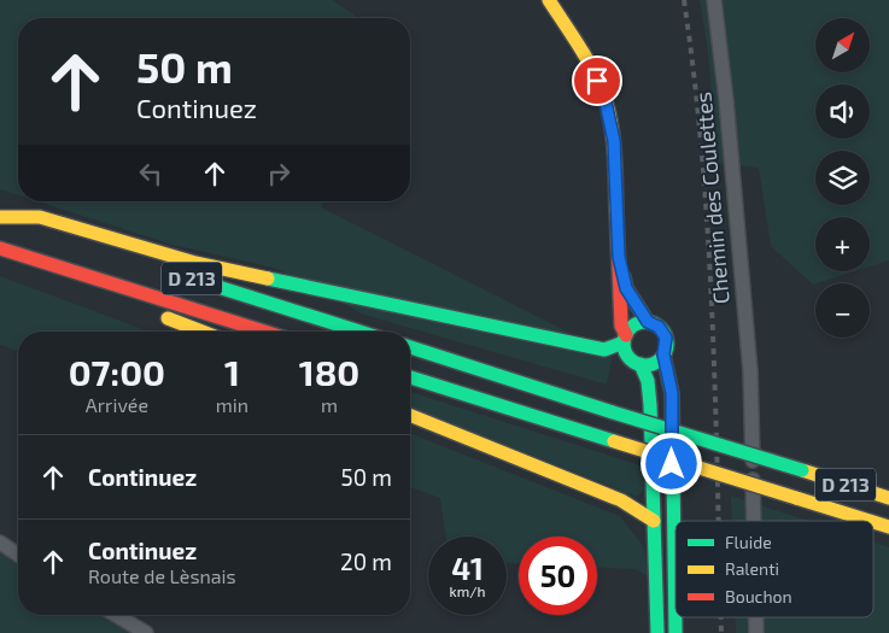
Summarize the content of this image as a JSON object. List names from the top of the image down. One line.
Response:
{"streets":{"main road":["D 213"],"street":["Chemin des Coulettes"]},"legend":["Fluide","Ralenti","Bouchon"],"north":"top right","page":{"map_buttons":["+","−"],"turn":["50 m","Continuez"],"eta":["07:00","Arrivée","1","min","180","m"],"list":[{"name":"Continuez","value":"50 m"},{"name":"Continuez","note":"Route de Lèsnais","value":"20 m"}],"speed":"41 km/h","limit":"50"}}
